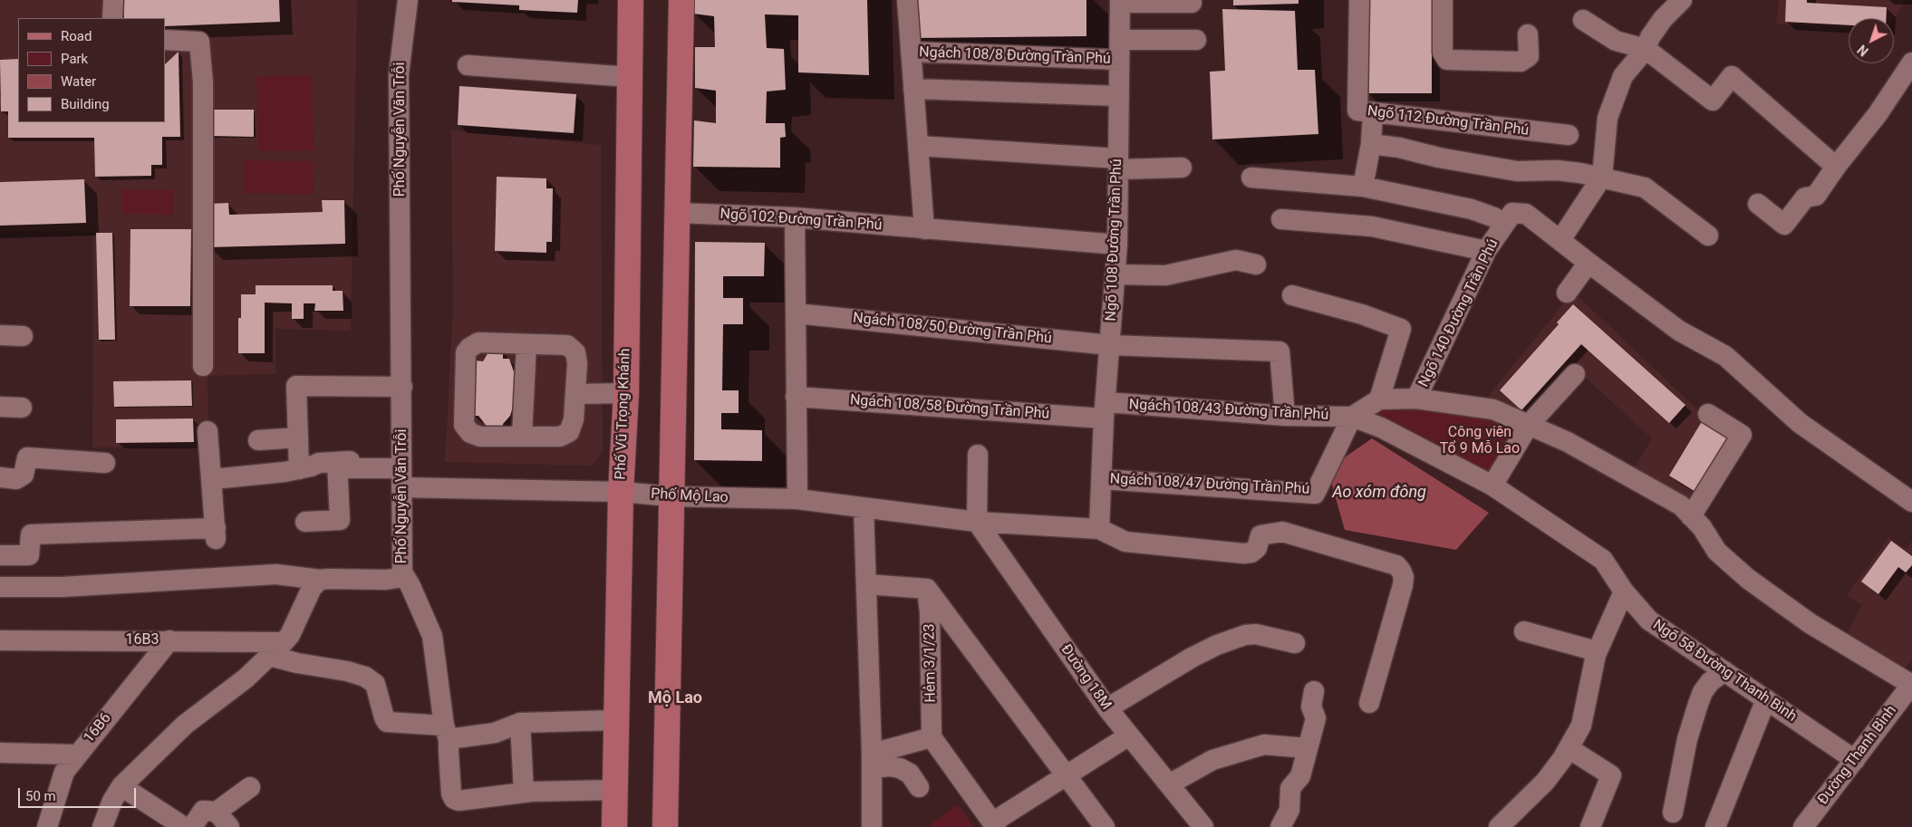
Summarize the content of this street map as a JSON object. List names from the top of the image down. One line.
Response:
{"streets":{"main road":["Phố Vũ Trọng Khánh"],"street":["Ngách 108/8 Đường Trần Phú","Ngõ 112 Đường Trần Phú","Phố Nguyễn Văn Trỗi","Ngõ 102 Đường Trần Phú","Ngõ 108 Đường Trần Phú","Ngõ 140 Đường Trần Phú","Ngách 108/50 Đường Trần Phú","Ngách 108/58 Đường Trần Phú","Ngách 108/43 Đường Trần Phú","Ngách 108/47 Đường Trần Phú","Phố Mộ Lao","16B3","Hẻm 3/1/23","Ngõ 58 Đường Thanh Bình","Đường 18M","16B6","Đường Thanh Bình"]},"crossings":[["Ngách 108/8 Đường Trần Phú","Ngõ 108 Đường Trần Phú"],["Phố Nguyễn Văn Trỗi","Phố Mộ Lao"],["Ngõ 102 Đường Trần Phú","Ngõ 108 Đường Trần Phú"],["Ngõ 108 Đường Trần Phú","Ngách 108/50 Đường Trần Phú"],["Ngõ 108 Đường Trần Phú","Ngách 108/58 Đường Trần Phú"],["Ngõ 108 Đường Trần Phú","Ngách 108/43 Đường Trần Phú"],["Ngõ 108 Đường Trần Phú","Ngách 108/47 Đường Trần Phú"],["Ngõ 108 Đường Trần Phú","Phố Mộ Lao"],["Ngách 108/50 Đường Trần Phú","Ngách 108/43 Đường Trần Phú"],["Ngách 108/58 Đường Trần Phú","Ngách 108/43 Đường Trần Phú"],["Ngách 108/43 Đường Trần Phú","Ngách 108/47 Đường Trần Phú"],["Ngách 108/43 Đường Trần Phú","Ngõ 58 Đường Thanh Bình"],["Phố Vũ Trọng Khánh","Phố Mộ Lao"],["Ngách 108/47 Đường Trần Phú","Ngõ 58 Đường Thanh Bình"],["Phố Mộ Lao","Đường 18M"],["16B3","16B6"],["Ngõ 58 Đường Thanh Bình","Đường Thanh Bình"]],"districts":["Mộ Lao"],"water":["Ao xóm đông"],"parks":["Công viên Tổ 9 Mỗ Lao"],"legend":["Road","Park","Water","Building"],"scale_bar":"50 m","north":"bottom left"}
